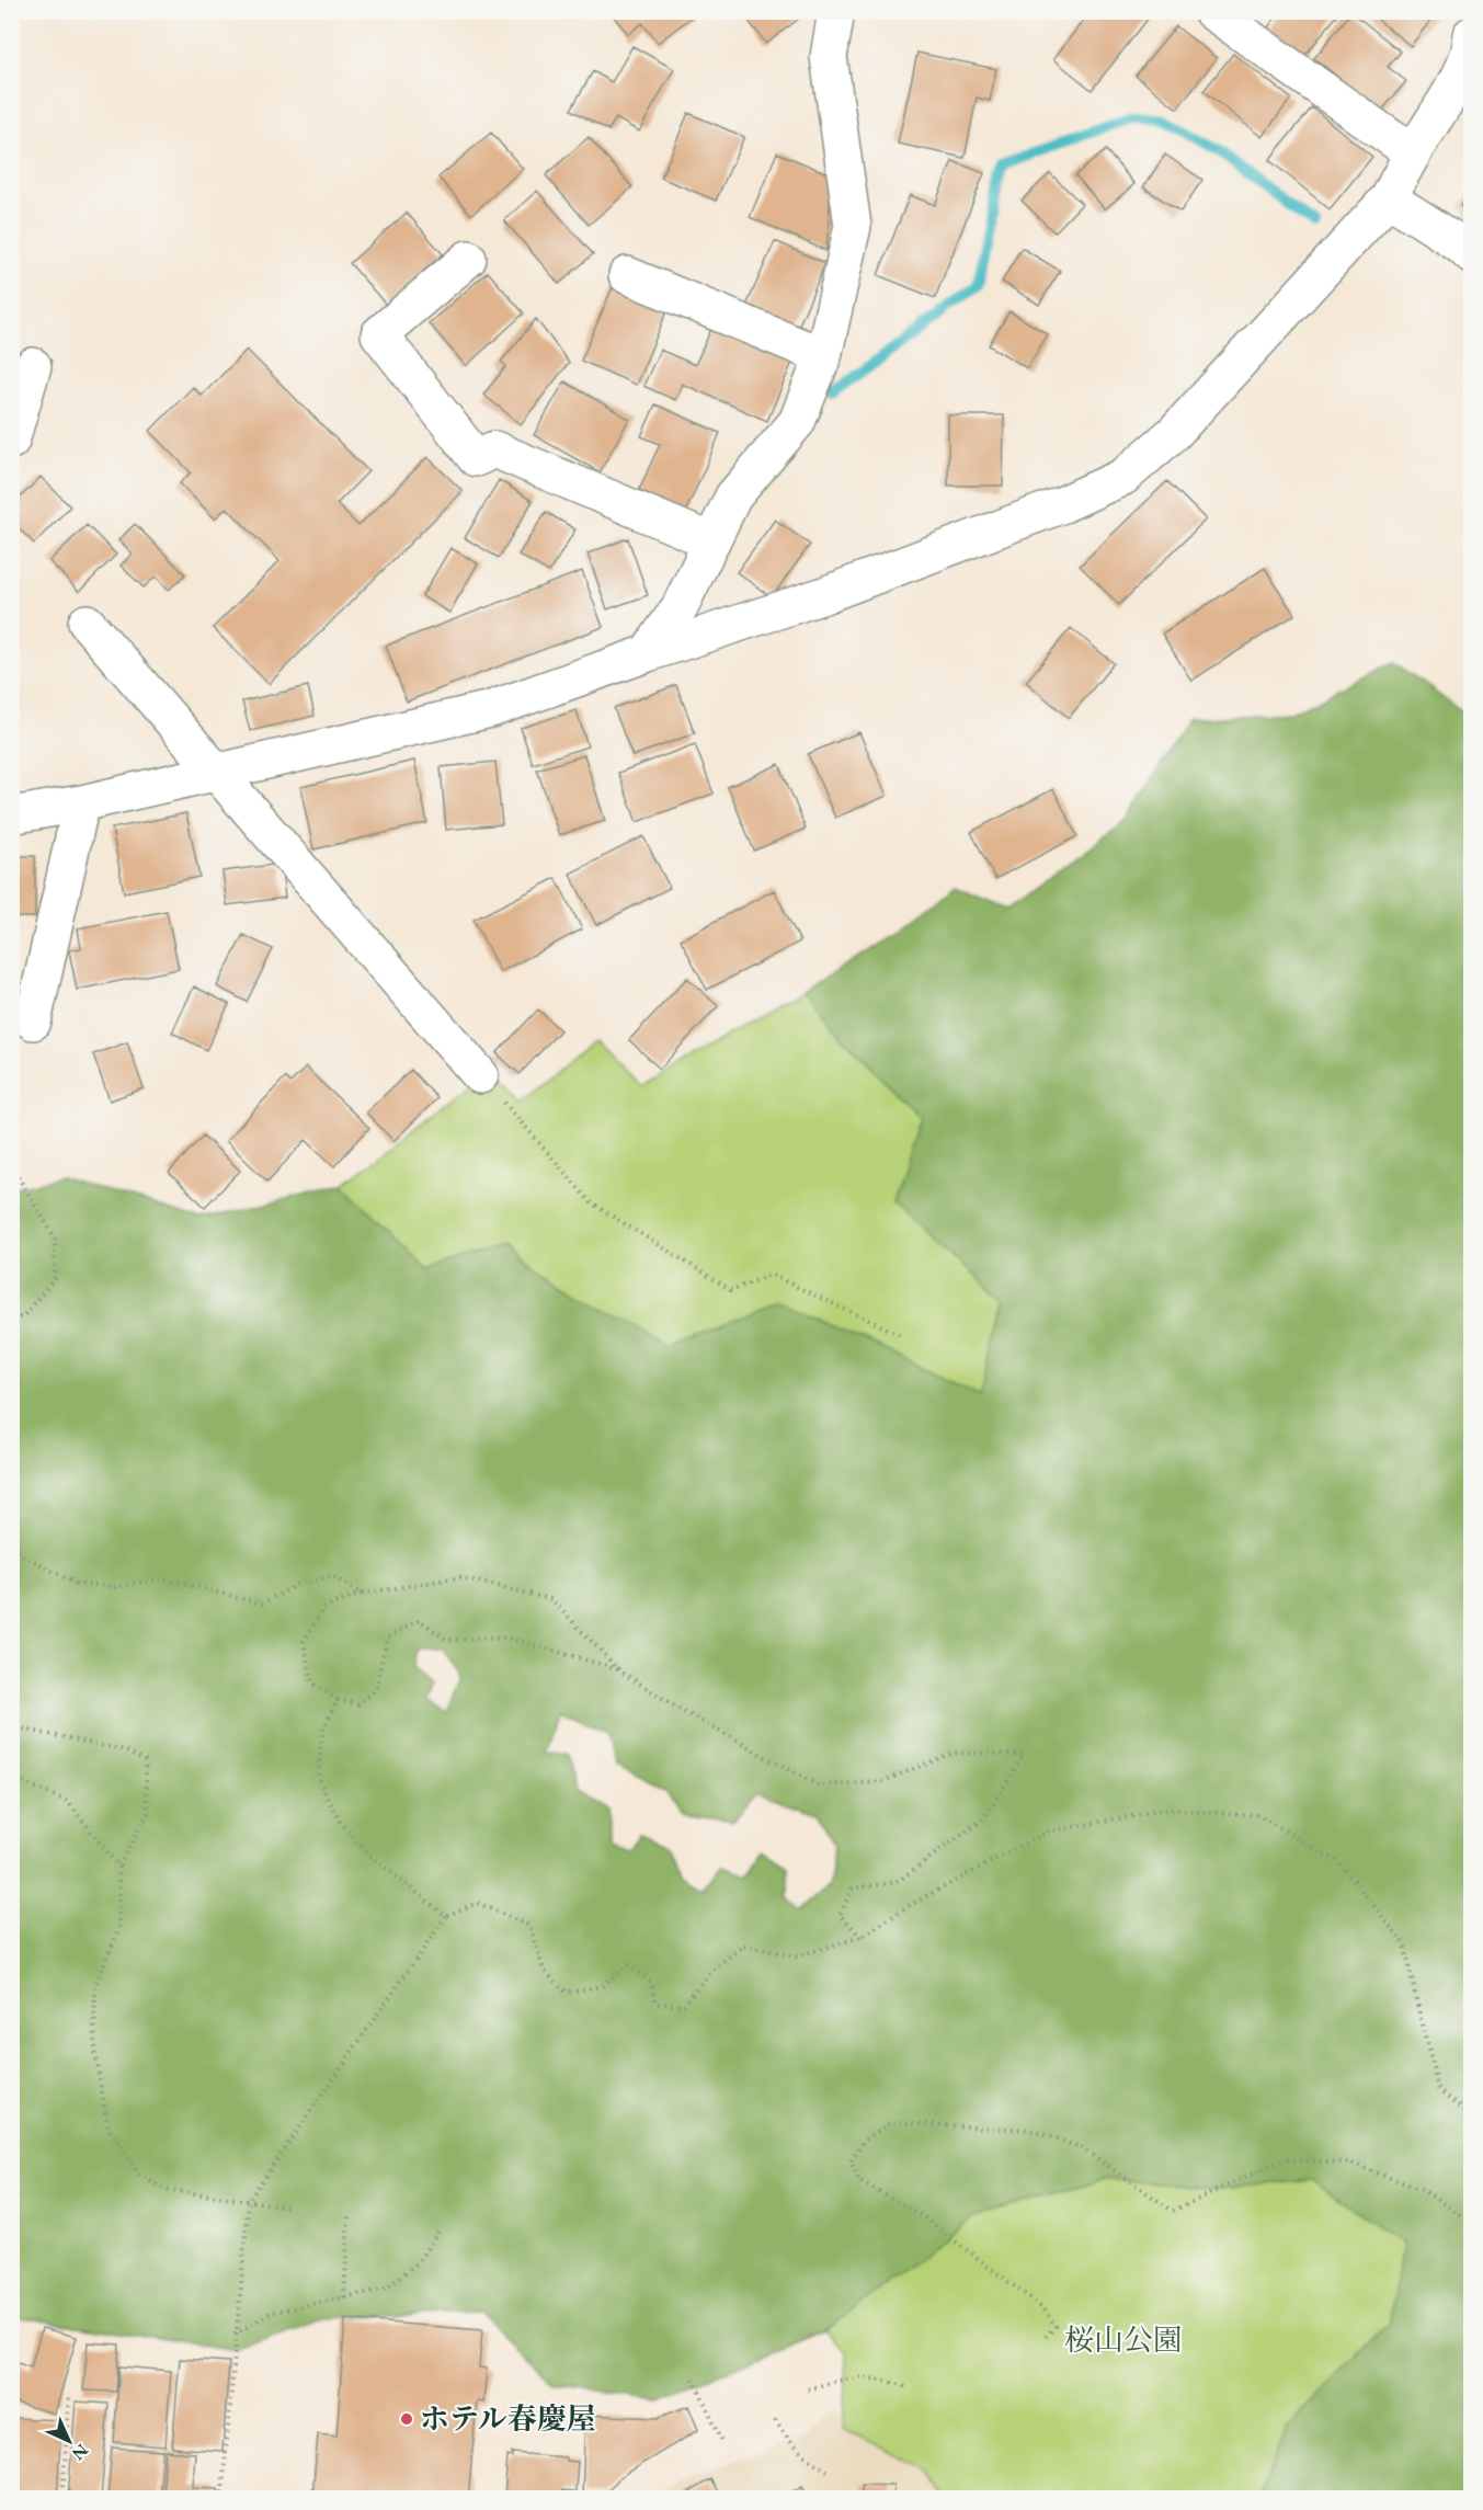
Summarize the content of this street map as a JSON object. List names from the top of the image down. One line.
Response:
{"parks":["桜山公園"],"places":["ホテル春慶屋"],"north":"bottom right"}
